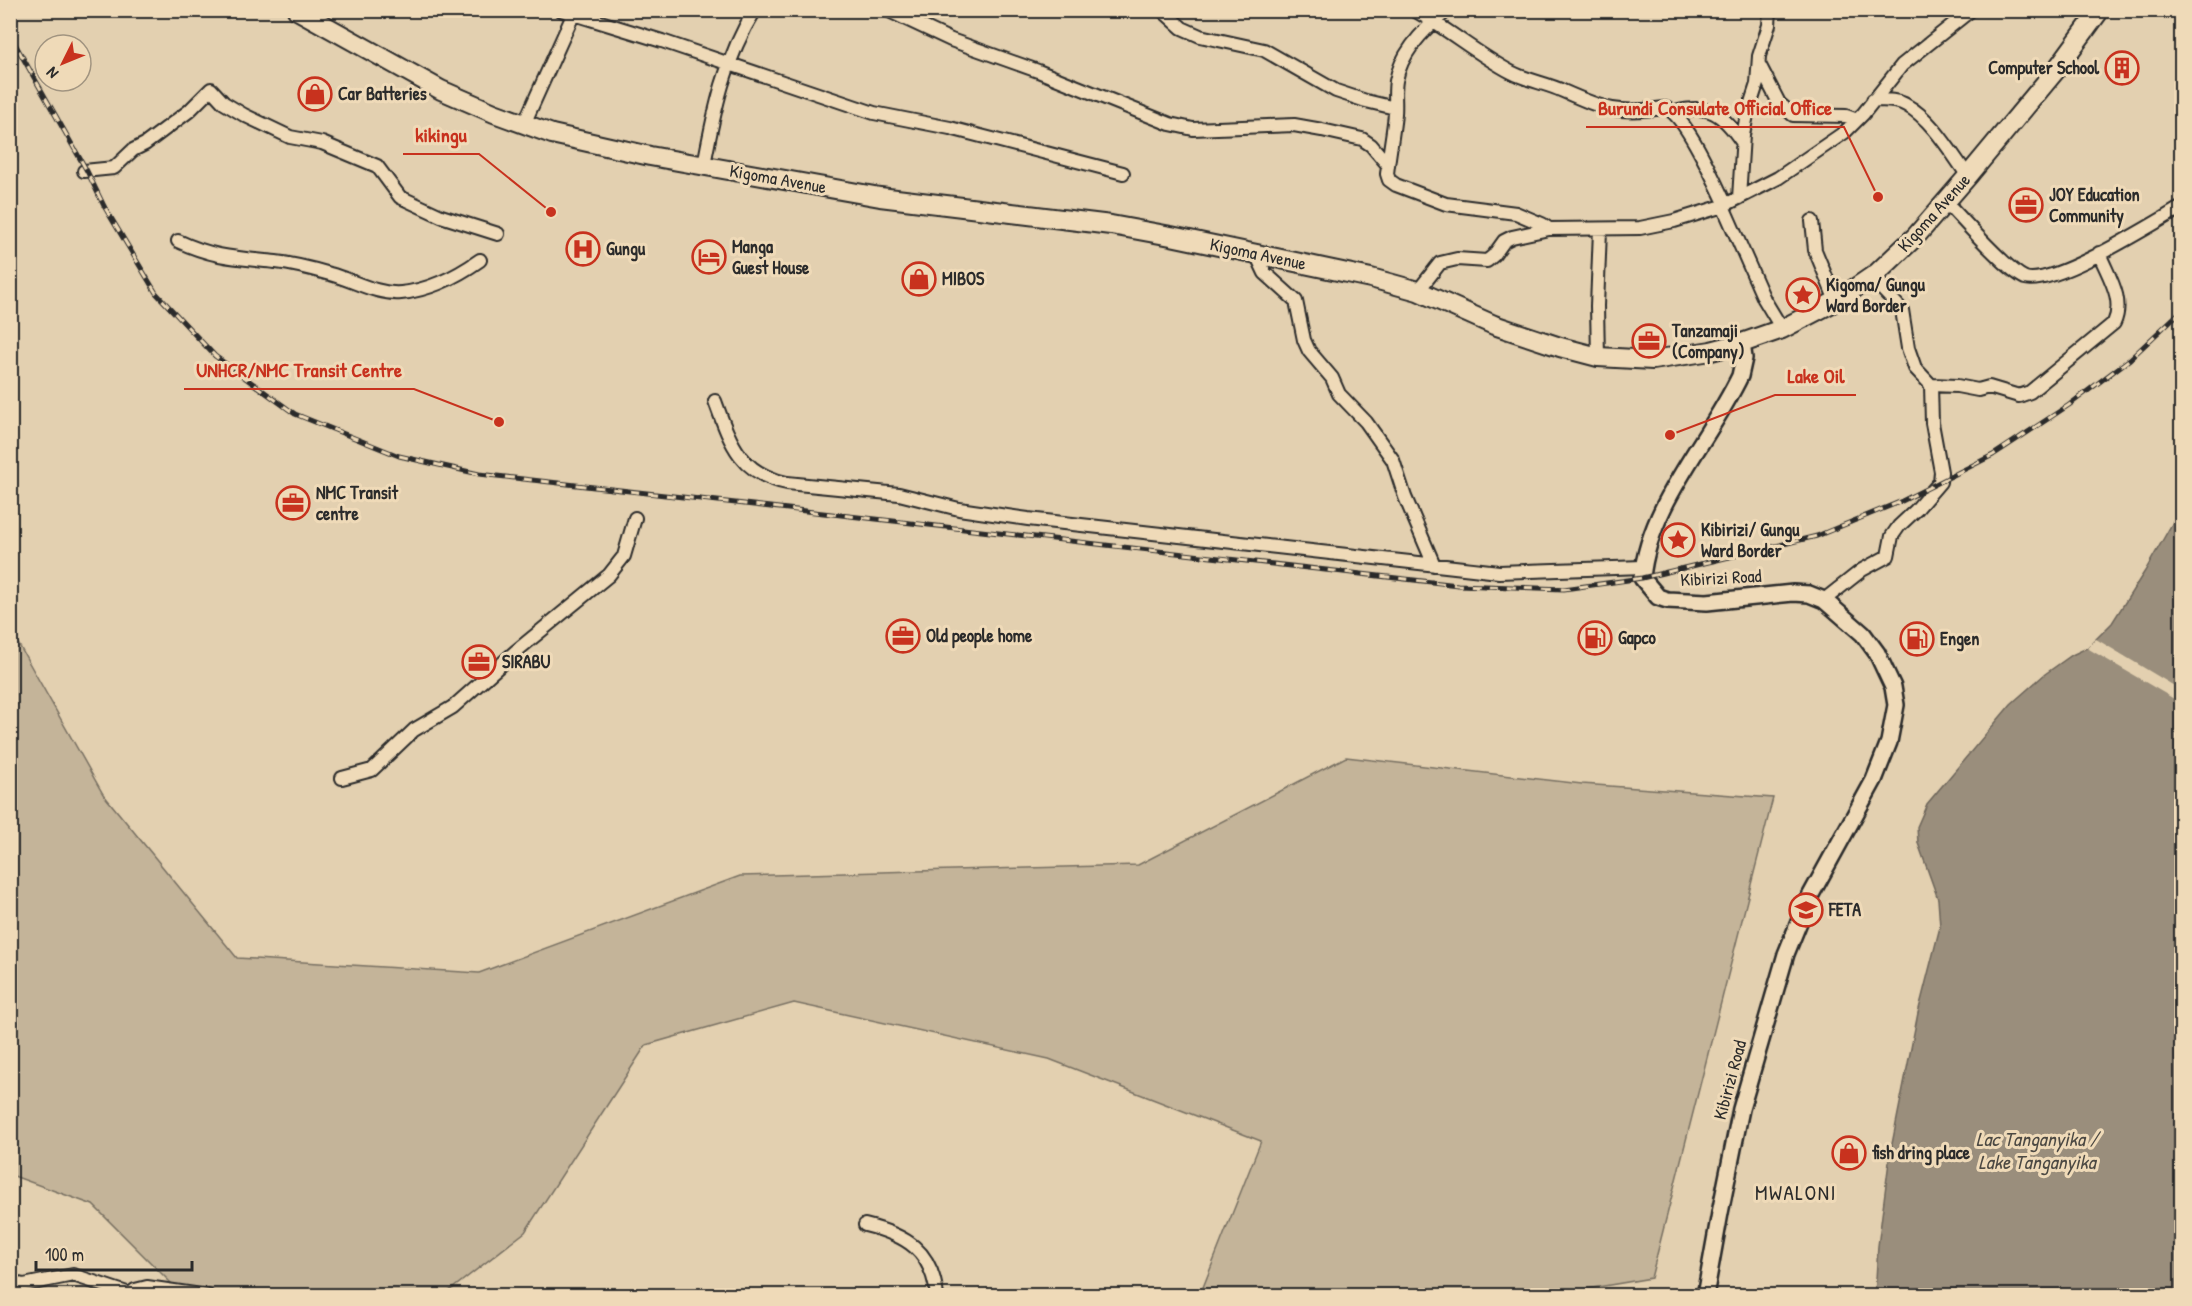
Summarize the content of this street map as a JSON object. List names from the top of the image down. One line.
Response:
{"streets":{"main road":["Kigoma Avenue"],"street":["Kibirizi Road"]},"districts":["MWALONI"],"water":["Lac Tanganyika / Lake Tanganyika"],"places":{"building":["Computer School"],"shop":["Car Batteries","MIBOS","fish dring place"],"other":["Burundi Consulate Official Office","kikingu","UNHCR/NMC Transit Centre","Lake Oil"],"office":["JOY Education Community","Tanzamaji (Company)","NMC Transit centre","Old people home","SIRABU"],"hospital":["Gungu"],"hotel":["Manga Guest House"],"place":["Kigoma/ Gungu Ward Border","Kibirizi/ Gungu Ward Border"],"fuel station":["Gapco","Engen"],"school or university":["FETA"]},"scale_bar":"100 m","north":"bottom left"}
